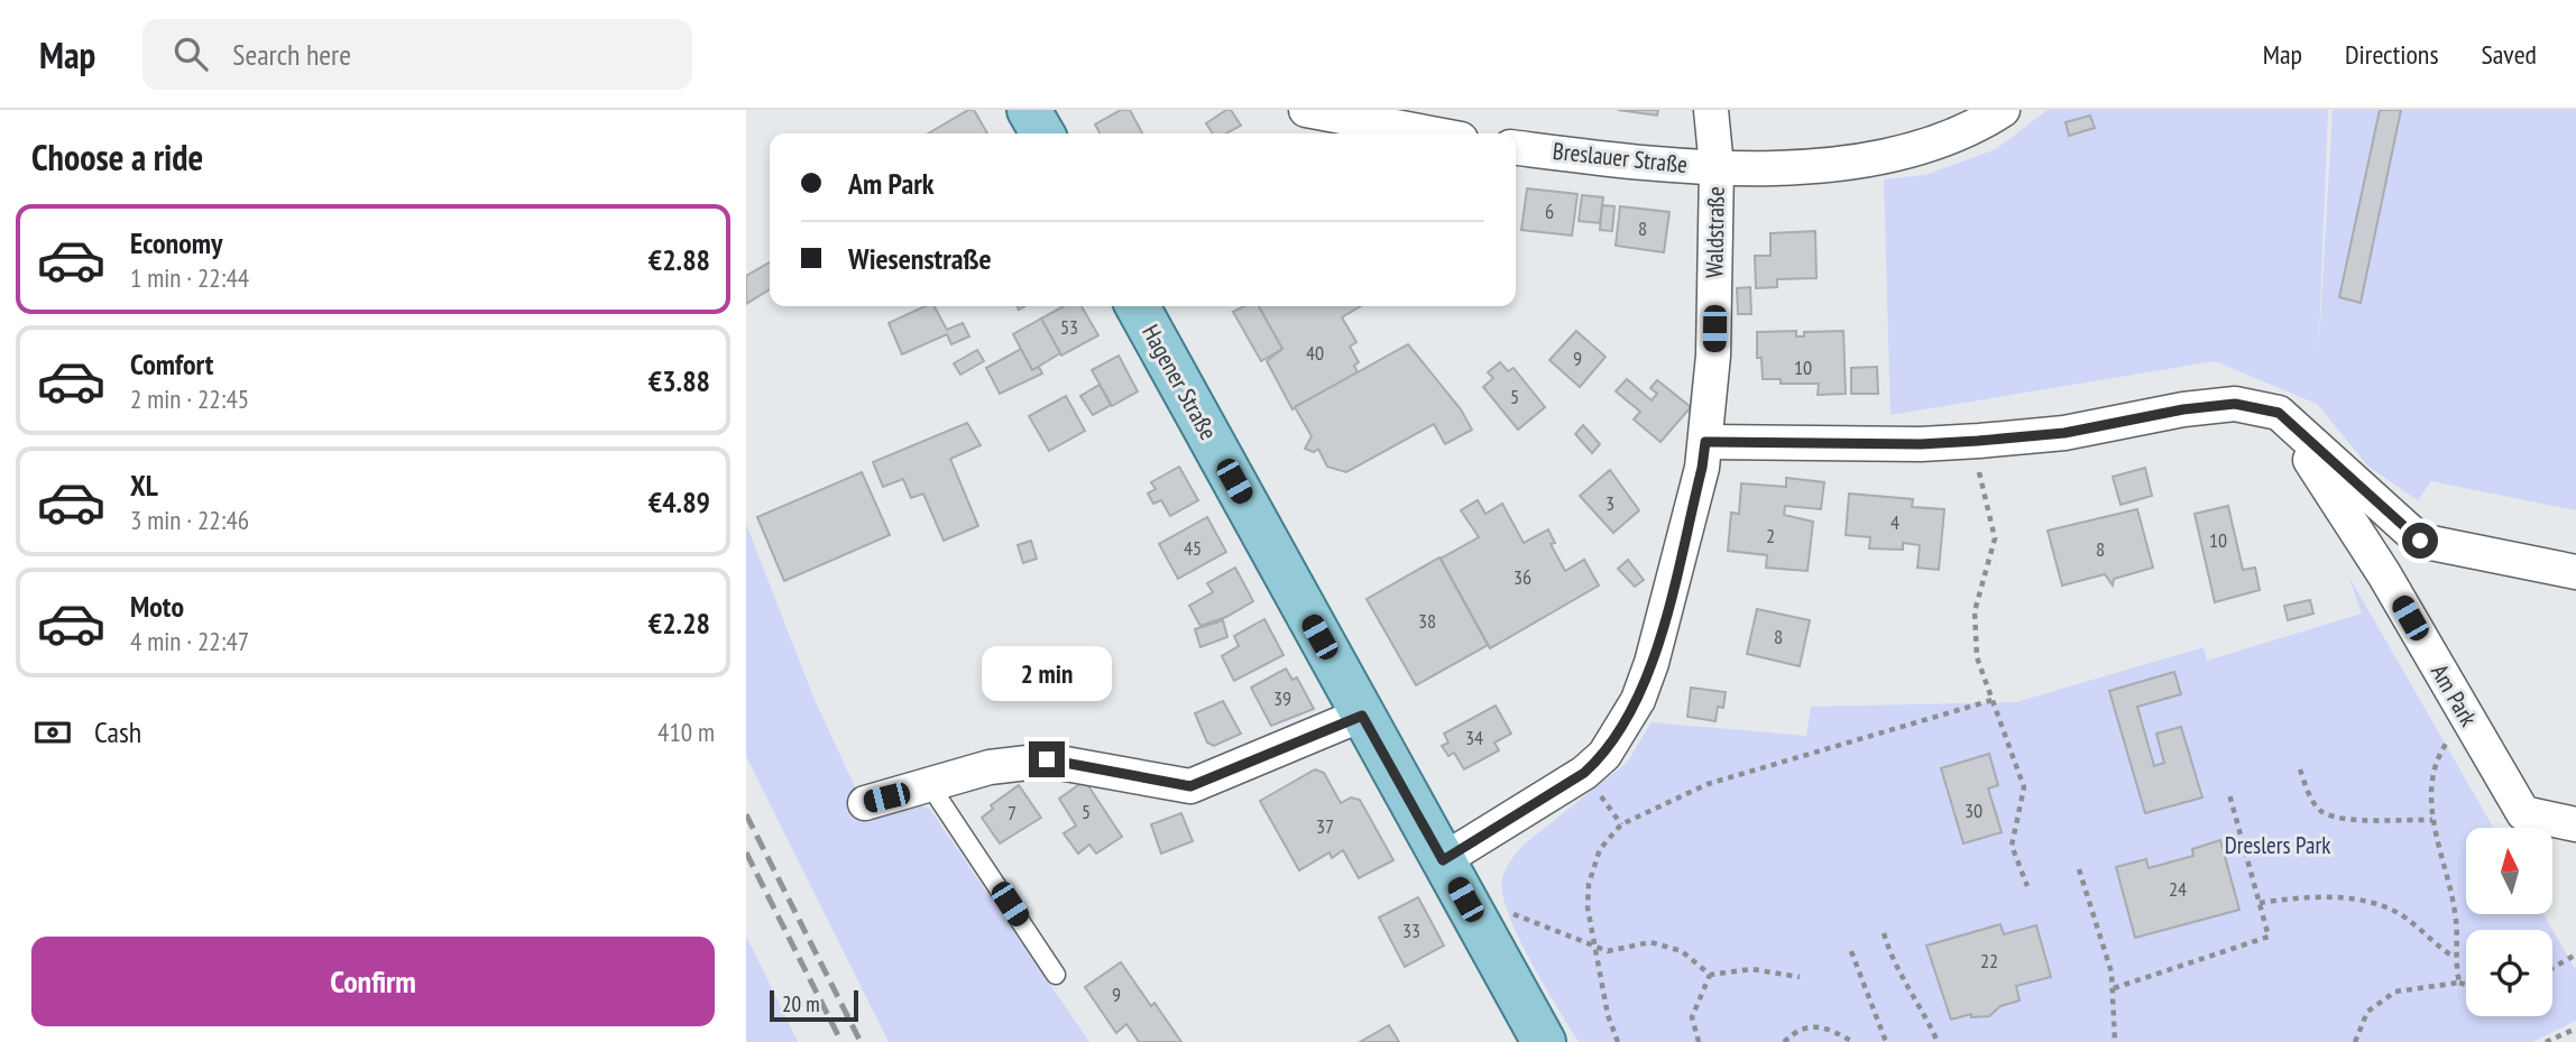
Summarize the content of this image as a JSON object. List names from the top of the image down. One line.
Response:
{"streets":{"main road":["Hagener Straße"],"street":["Breslauer Straße","Waldstraße","Am Park"]},"crossings":[["Breslauer Straße","Waldstraße"],["Waldstraße","Hagener Straße"]],"parks":["Dreslers Park"],"house_numbers":["6","8","53","40","9","10","5","3","4","2","10","45","8","36","38","8","39","34","30","5","7","37","24","33","22","9"],"scale_bar":"20 m","north":"top","page":{"header":"Map","search":"Search here","nav":["Map","Directions","Saved"],"heading":"Choose a ride","banner":["Am Park","Wiesenstraße"],"list":[{"name":"Economy","note":"1 min · 22:44","value":"€2.88"},{"name":"Comfort","note":"2 min · 22:45","value":"€3.88"},{"name":"XL","note":"3 min · 22:46","value":"€4.89"},{"name":"Moto","note":"4 min · 22:47","value":"€2.28"}],"bubble":"2 min","pay":["Cash","410 m"],"buttons":"Confirm","scale":"20 m"}}
